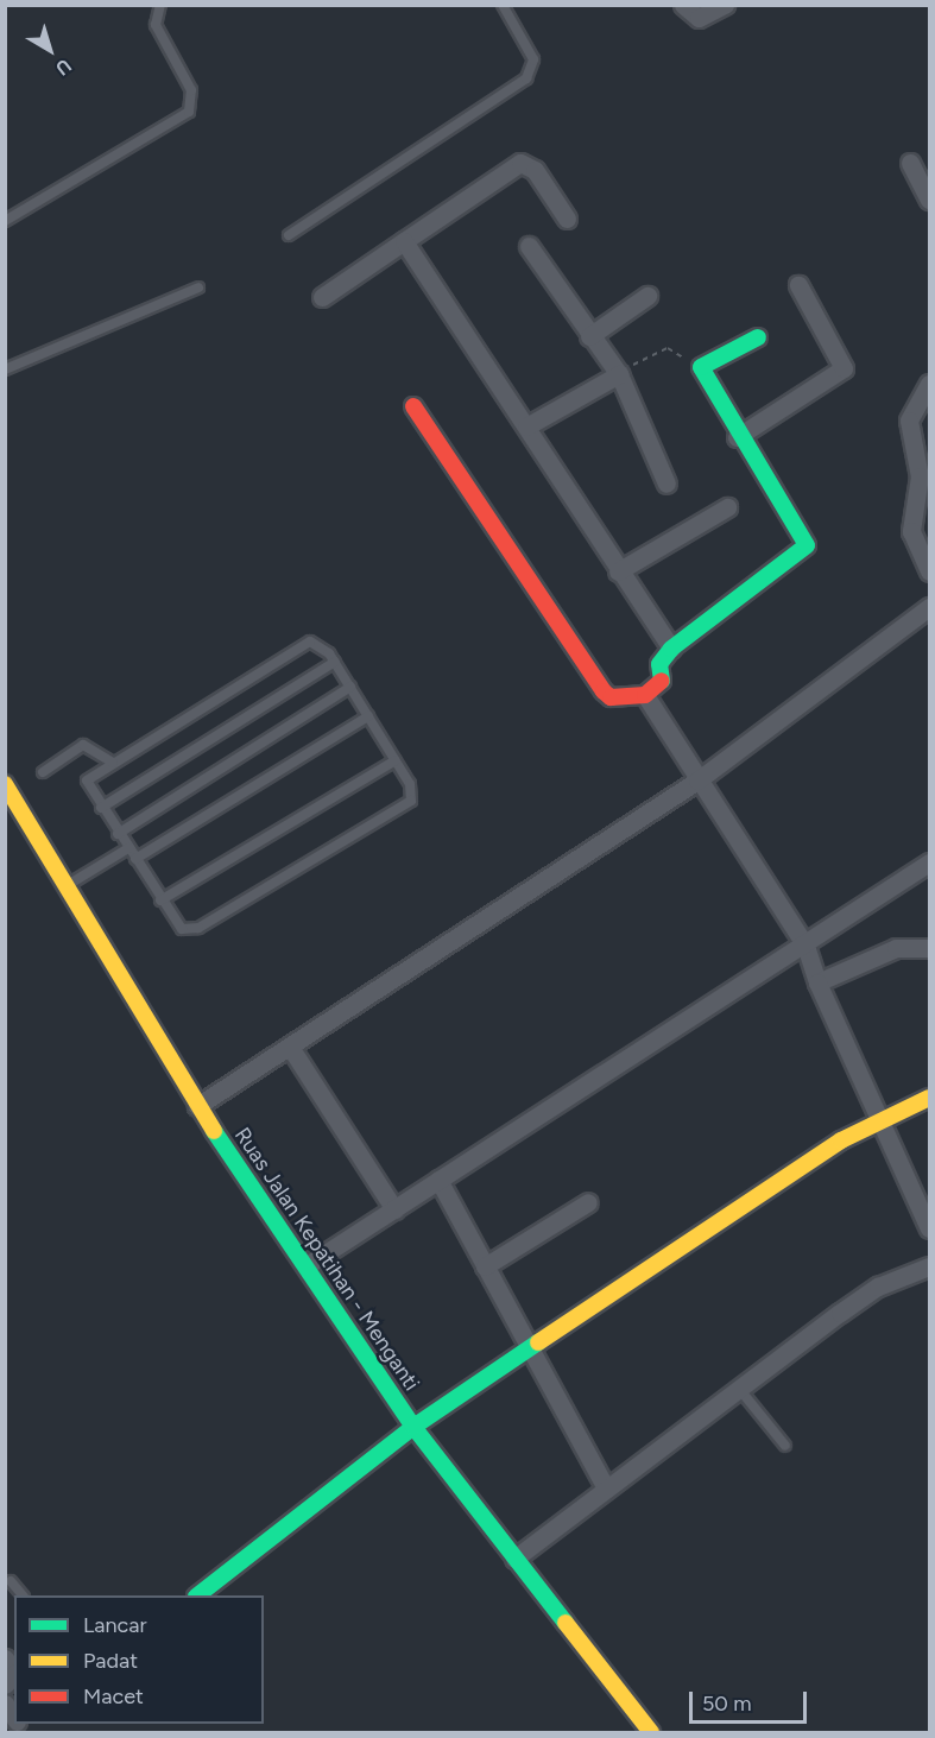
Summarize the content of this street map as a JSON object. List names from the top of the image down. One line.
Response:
{"streets":{"street":["Ruas Jalan Kepatihan - Menganti"]},"legend":["Lancar","Padat","Macet"],"scale_bar":"50 m","north":"bottom right"}
